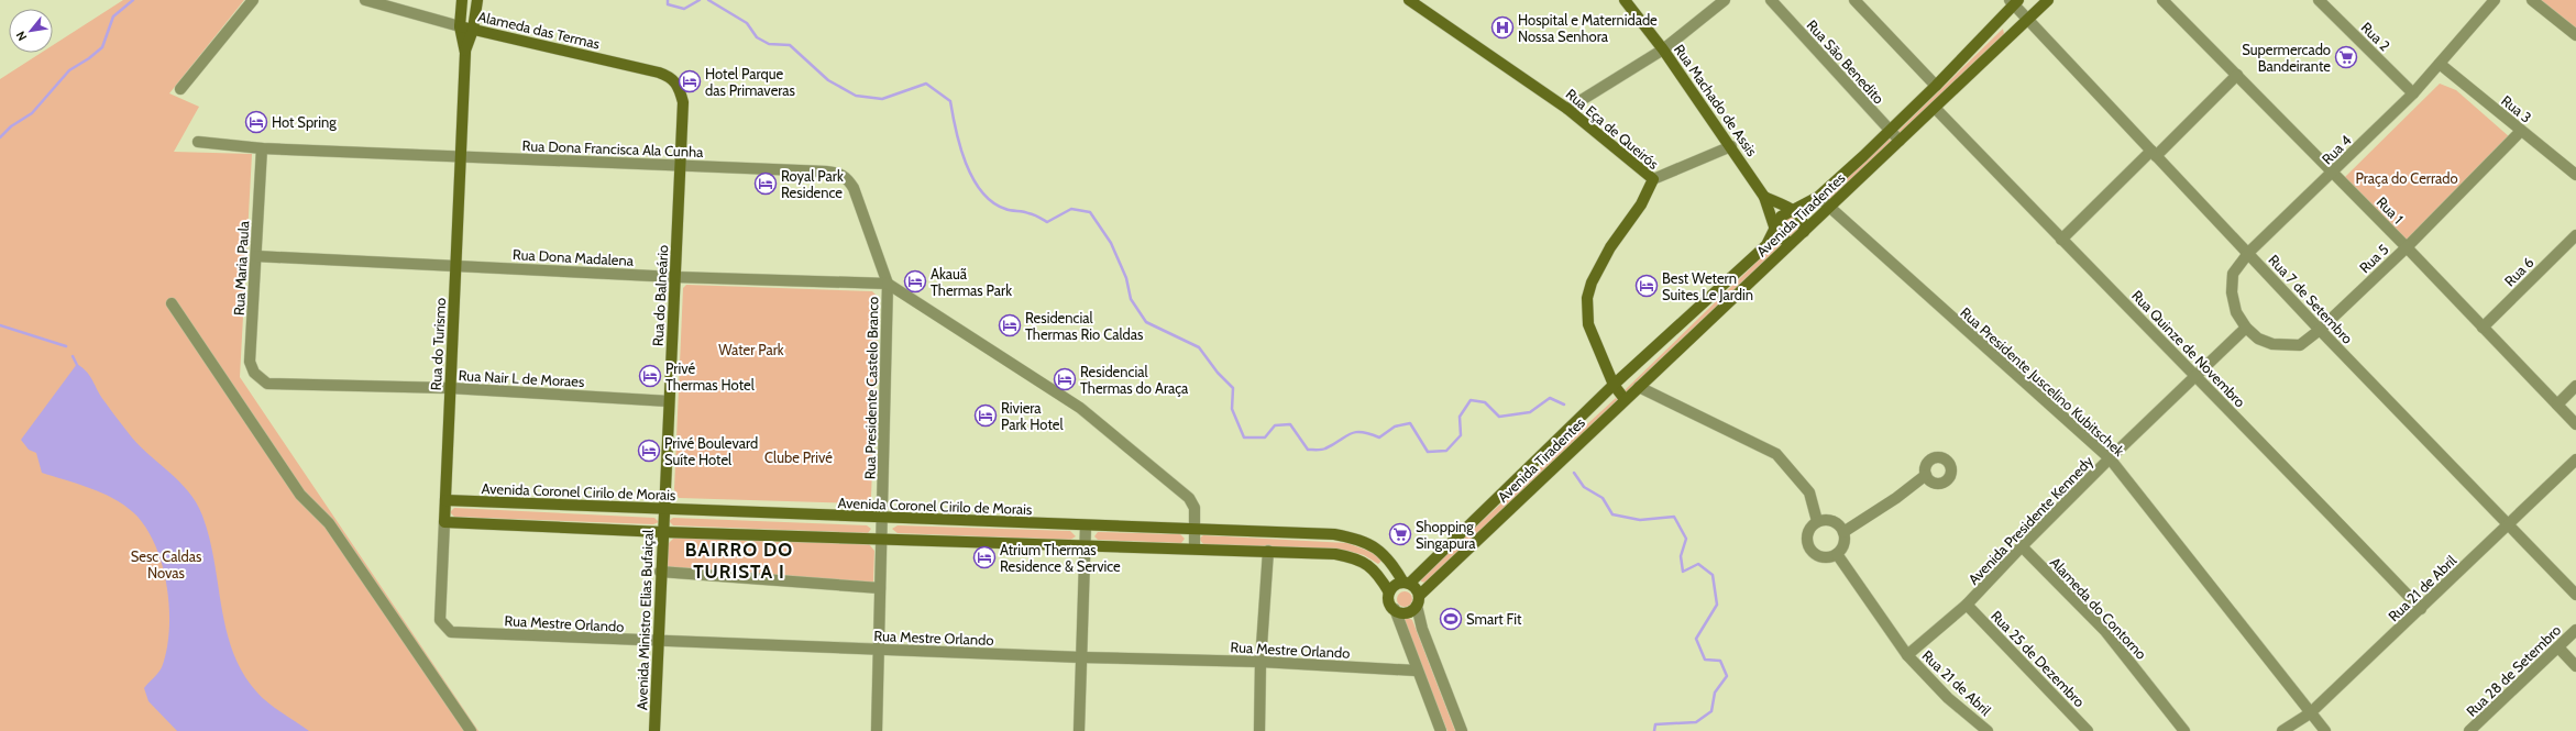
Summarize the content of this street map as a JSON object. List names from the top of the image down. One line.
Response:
{"streets":{"main road":["Alameda das Termas","Rua Machado de Assis","Rua Eça de Queirós","Avenida Tiradentes","Rua do Balneário","Rua do Turismo","Avenida Coronel Cirilo de Morais","Avenida Ministro Elias Bufaiçal"],"street":["Rua 2","Rua São Benedito","Rua 3","Rua Dona Francisca Ala Cunha","Rua 4","Rua 1","Rua Dona Madalena","Rua 5","Rua Maria Paula","Rua 6","Rua 7 de Setembro","Rua Quinze de Novembro","Rua Nair L de Moraes","Rua Presidente Juscelino Kubitschek","Rua Presidente Castelo Branco","Avenida Presidente Kennedy","Rua 21 de Abril","Alameda do Contorno","Rua Mestre Orlando","Rua 25 de Dezembro","Rua 28 de Setembro"]},"crossings":[["Alameda das Termas","Rua do Balneário"],["Alameda das Termas","Rua do Turismo"],["Rua 2","Rua 4"],["Rua São Benedito","Avenida Tiradentes"],["Rua Machado de Assis","Avenida Tiradentes"],["Rua 3","Rua 4"],["Rua 3","Rua 5"],["Rua Eça de Queirós","Avenida Tiradentes"],["Rua Dona Francisca Ala Cunha","Rua Dona Madalena"],["Rua Dona Francisca Ala Cunha","Rua Maria Paula"],["Rua Dona Francisca Ala Cunha","Rua do Balneário"],["Rua Dona Francisca Ala Cunha","Rua do Turismo"],["Rua Dona Francisca Ala Cunha","Rua Presidente Castelo Branco"],["Rua 4","Rua 1"],["Rua 4","Rua 5"],["Rua 4","Rua 7 de Setembro"],["Rua 4","Avenida Presidente Kennedy"],["Rua 1","Rua 5"],["Rua 1","Rua 6"],["Avenida Tiradentes","Rua 7 de Setembro"],["Avenida Tiradentes","Rua Quinze de Novembro"],["Avenida Tiradentes","Rua Presidente Juscelino Kubitschek"],["Avenida Tiradentes","Avenida Coronel Cirilo de Morais"],["Rua Dona Madalena","Rua Maria Paula"],["Rua Dona Madalena","Rua do Balneário"],["Rua Dona Madalena","Rua do Turismo"],["Rua Dona Madalena","Rua Presidente Castelo Branco"],["Rua 5","Rua 7 de Setembro"],["Rua 5","Avenida Presidente Kennedy"],["Rua Maria Paula","Rua Nair L de Moraes"],["Rua do Balneário","Rua Nair L de Moraes"],["Rua do Balneário","Avenida Coronel Cirilo de Morais"],["Rua do Balneário","Avenida Ministro Elias Bufaiçal"],["Rua 7 de Setembro","Rua 21 de Abril"],["Rua do Turismo","Rua Nair L de Moraes"],["Rua do Turismo","Avenida Coronel Cirilo de Morais"],["Rua do Turismo","Rua Mestre Orlando"],["Rua Quinze de Novembro","Avenida Presidente Kennedy"],["Rua Quinze de Novembro","Rua 21 de Abril"],["Rua Presidente Juscelino Kubitschek","Avenida Presidente Kennedy"],["Rua Presidente Juscelino Kubitschek","Rua 21 de Abril"],["Rua Presidente Castelo Branco","Avenida Coronel Cirilo de Morais"],["Rua Presidente Castelo Branco","Rua Mestre Orlando"],["Avenida Coronel Cirilo de Morais","Avenida Ministro Elias Bufaiçal"],["Avenida Presidente Kennedy","Rua 21 de Abril"],["Avenida Presidente Kennedy","Alameda do Contorno"],["Avenida Presidente Kennedy","Rua 25 de Dezembro"],["Avenida Ministro Elias Bufaiçal","Rua Mestre Orlando"]],"districts":["BAIRRO DO TURISTA I"],"parks":["Praça do Cerrado","Water Park","Clube Privé","Sesc Caldas Novas"],"places":{"hospital":["Hospital e Maternidade Nossa Senhora"],"supermarket":["Supermercado Bandeirante","Shopping Singapura"],"hotel":["Hotel Parque das Primaveras","Hot Spring","Royal Park Residence","Akauã Thermas Park","Best Wetern Suites Le Jardin","Residencial Thermas Rio Caldas","Privé Thermas Hotel","Residencial Thermas do Araça","Riviera Park Hotel","Privé Boulevard Suíte Hotel","Atrium Thermas Residence & Service"],"sports":["Smart Fit"]},"north":"bottom left"}
